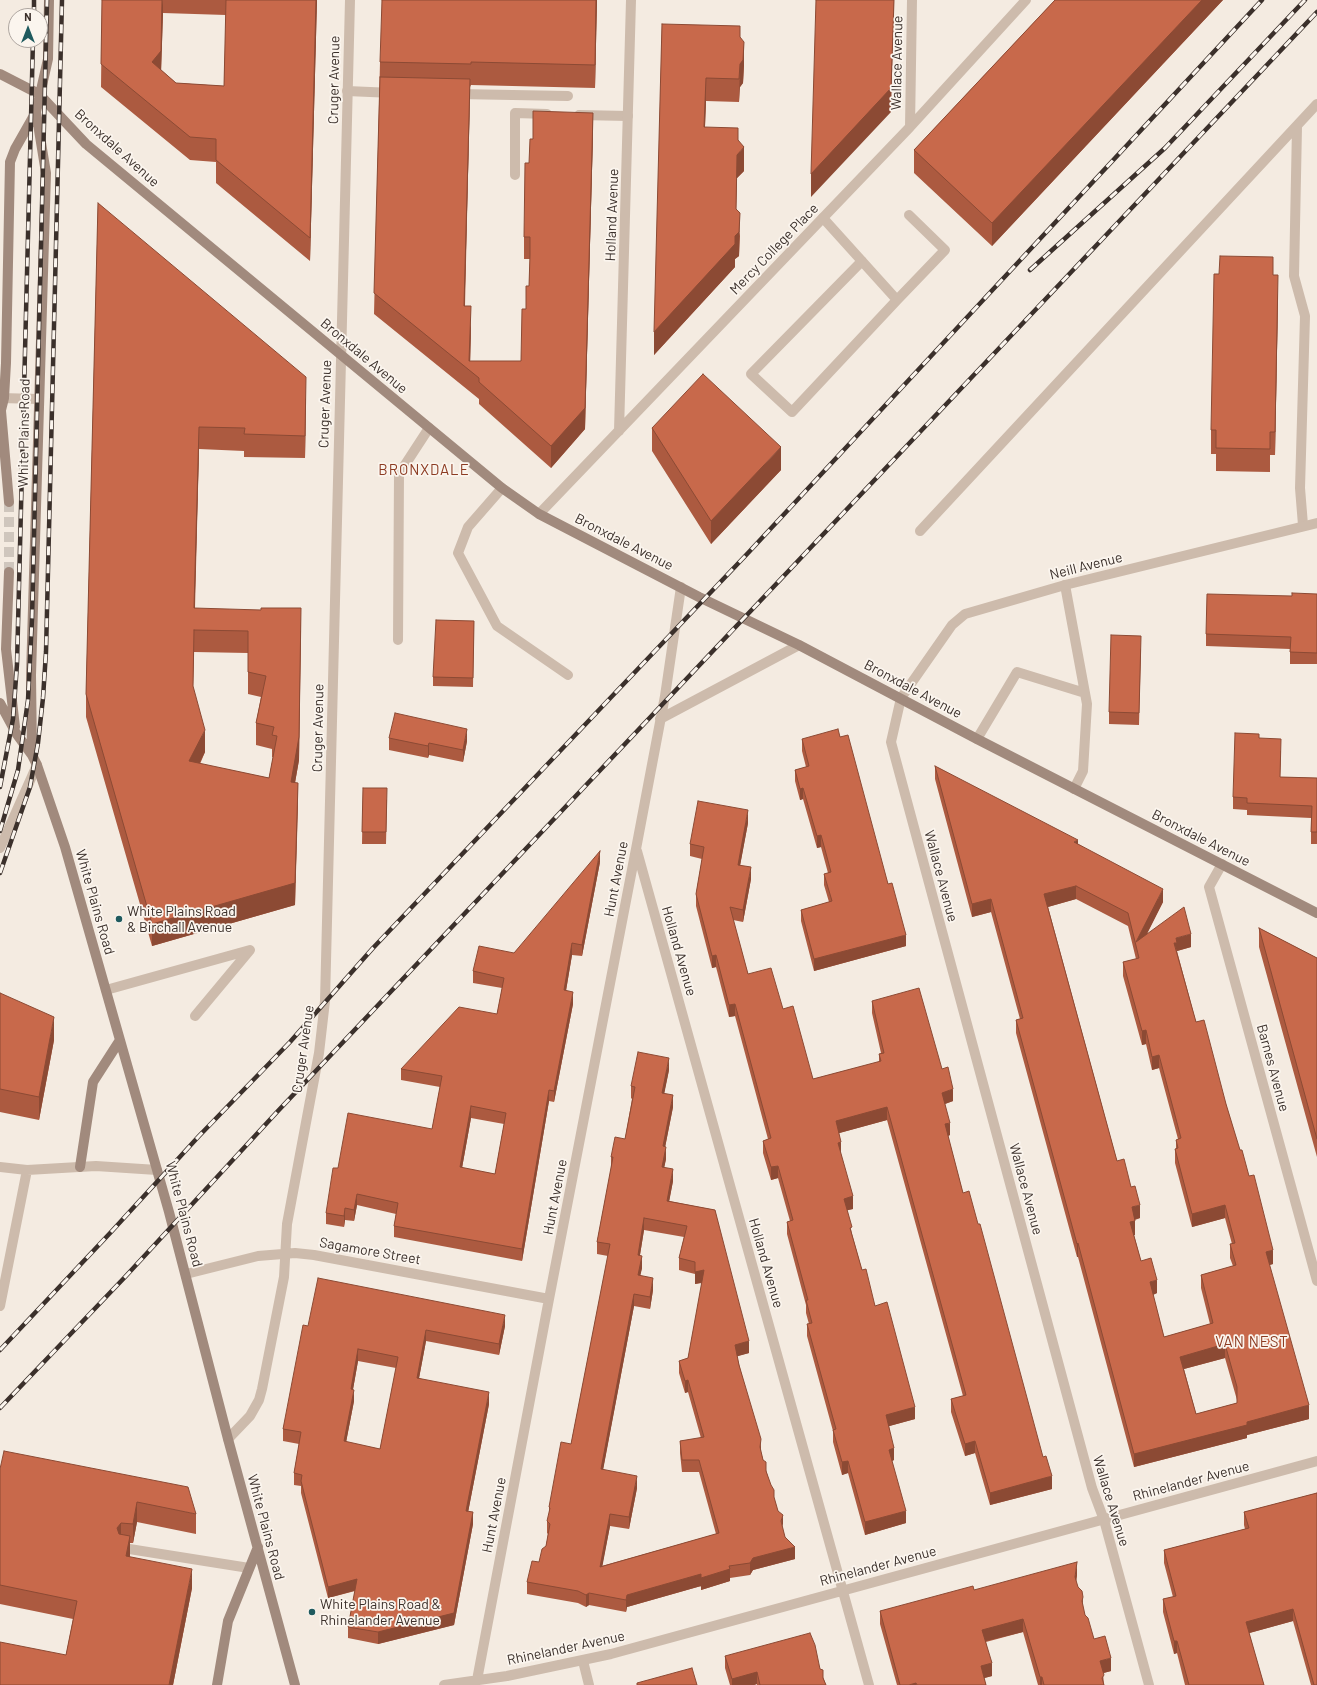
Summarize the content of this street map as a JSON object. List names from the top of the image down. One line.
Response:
{"streets":{"main road":["Bronxdale Avenue","White Plains Road"],"street":["Wallace Avenue","Cruger Avenue","Holland Avenue","Mercy College Place","Neill Avenue","Hunt Avenue","Barnes Avenue","Sagamore Street","Rhinelander Avenue"]},"crossings":[["Wallace Avenue","Bronxdale Avenue"],["Wallace Avenue","Mercy College Place"],["Wallace Avenue","Neill Avenue"],["Wallace Avenue","Rhinelander Avenue"],["Cruger Avenue","Bronxdale Avenue"],["Cruger Avenue","White Plains Road"],["Cruger Avenue","Sagamore Street"],["Bronxdale Avenue","Mercy College Place"],["Bronxdale Avenue","White Plains Road"],["Bronxdale Avenue","Neill Avenue"],["Bronxdale Avenue","Hunt Avenue"],["Bronxdale Avenue","Barnes Avenue"],["Holland Avenue","Mercy College Place"],["Holland Avenue","Hunt Avenue"],["Holland Avenue","Rhinelander Avenue"],["White Plains Road","Sagamore Street"],["Hunt Avenue","Sagamore Street"],["Hunt Avenue","Rhinelander Avenue"]],"districts":["BRONXDALE","VAN NEST"],"places":["White Plains Road & Birchall Avenue","White Plains Road & Rhinelander Avenue"],"north":"top"}
